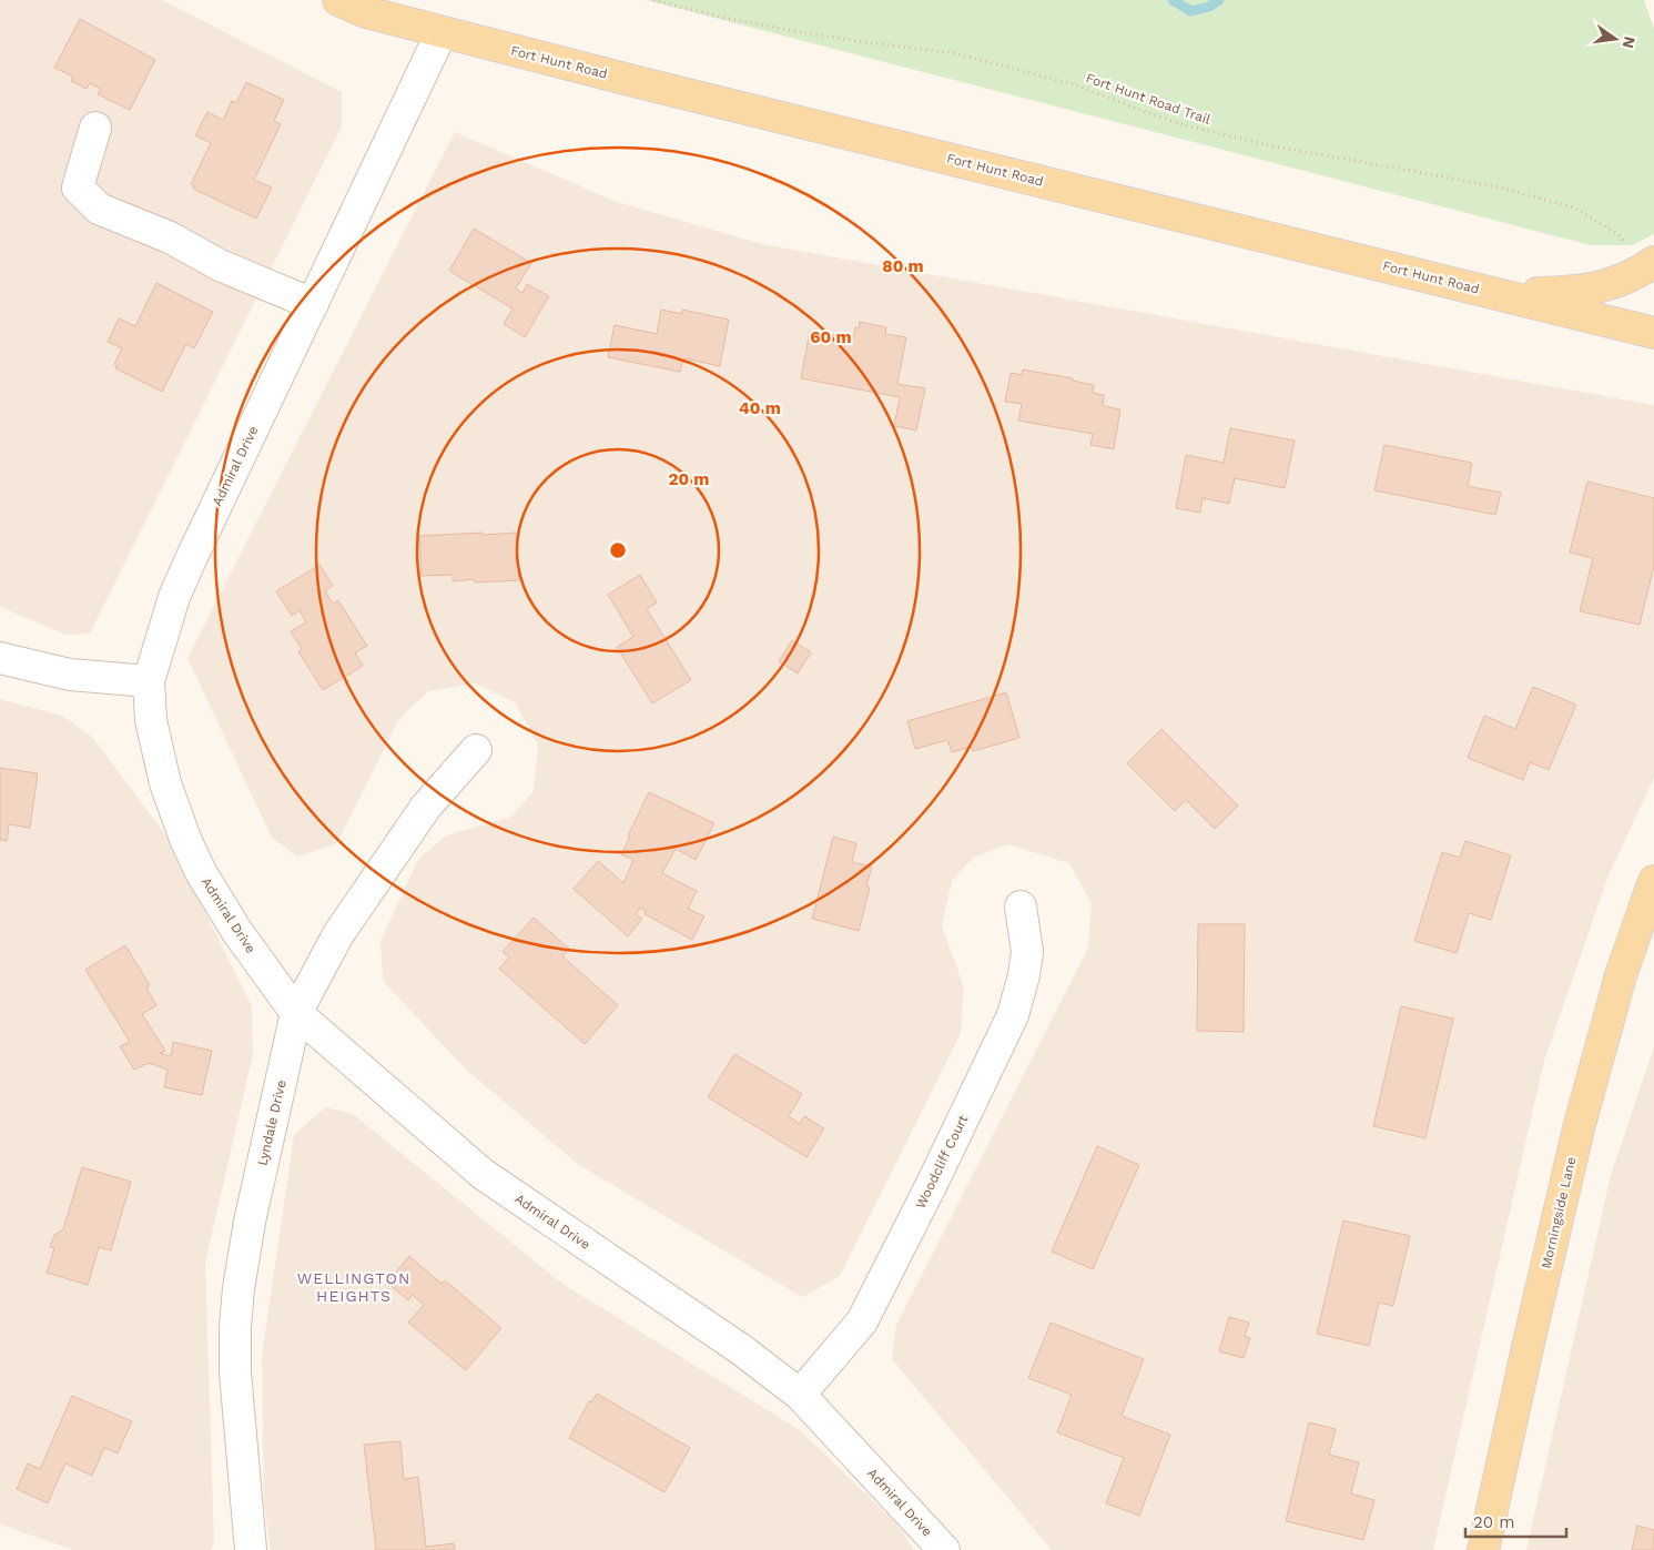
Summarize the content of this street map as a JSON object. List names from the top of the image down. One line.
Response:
{"streets":{"main road":["Fort Hunt Road","Morningside Lane"],"street":["Admiral Drive","Lyndale Drive","Woodcliff Court"],"path":["Fort Hunt Road Trail"]},"crossings":[["Fort Hunt Road","Admiral Drive"],["Admiral Drive","Lyndale Drive"],["Admiral Drive","Woodcliff Court"]],"districts":["WELLINGTON HEIGHTS"],"scale_bar":"20 m","north":"right","rings":["80 m","60 m","40 m","20 m"]}
